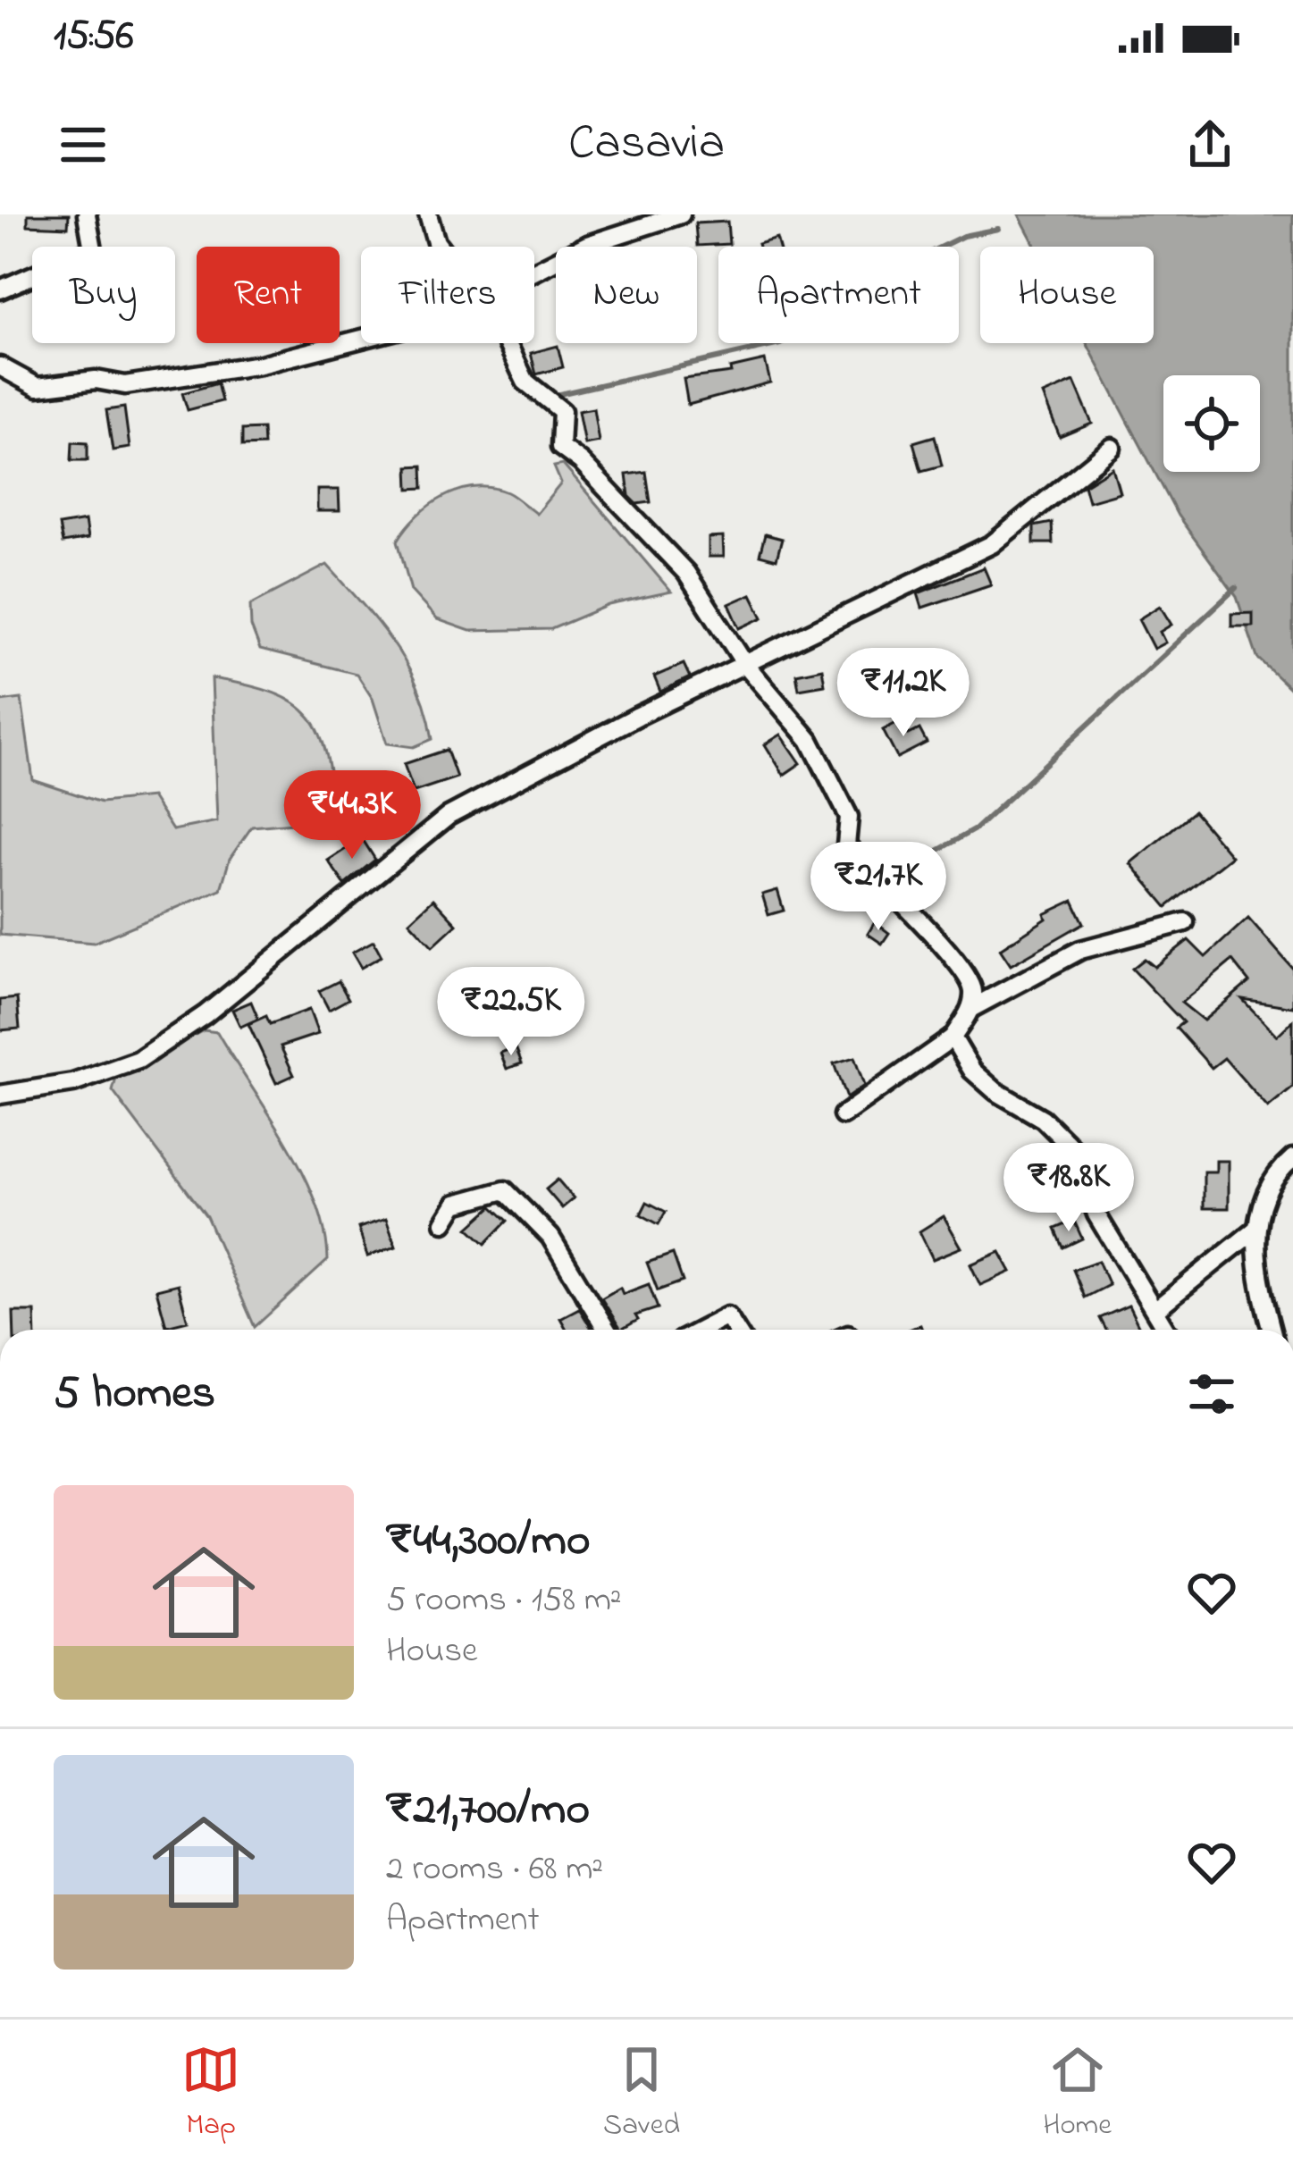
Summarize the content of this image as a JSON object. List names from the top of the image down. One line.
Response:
{"page":{"status":"15:56","header":"Casavia","chip":["Buy","Rent","Filters","New","Apartment","House"],"price":["₹11.2K","₹44.3K","₹21.7K","₹22.5K","₹18.8K"],"heading":"5 homes","list":[{"name":"₹44,300/mo","note":"5 rooms · 158 m² · House"},{"name":"₹21,700/mo","note":"2 rooms · 68 m² · Apartment"}],"tabs":["Map","Saved","Home"]}}
